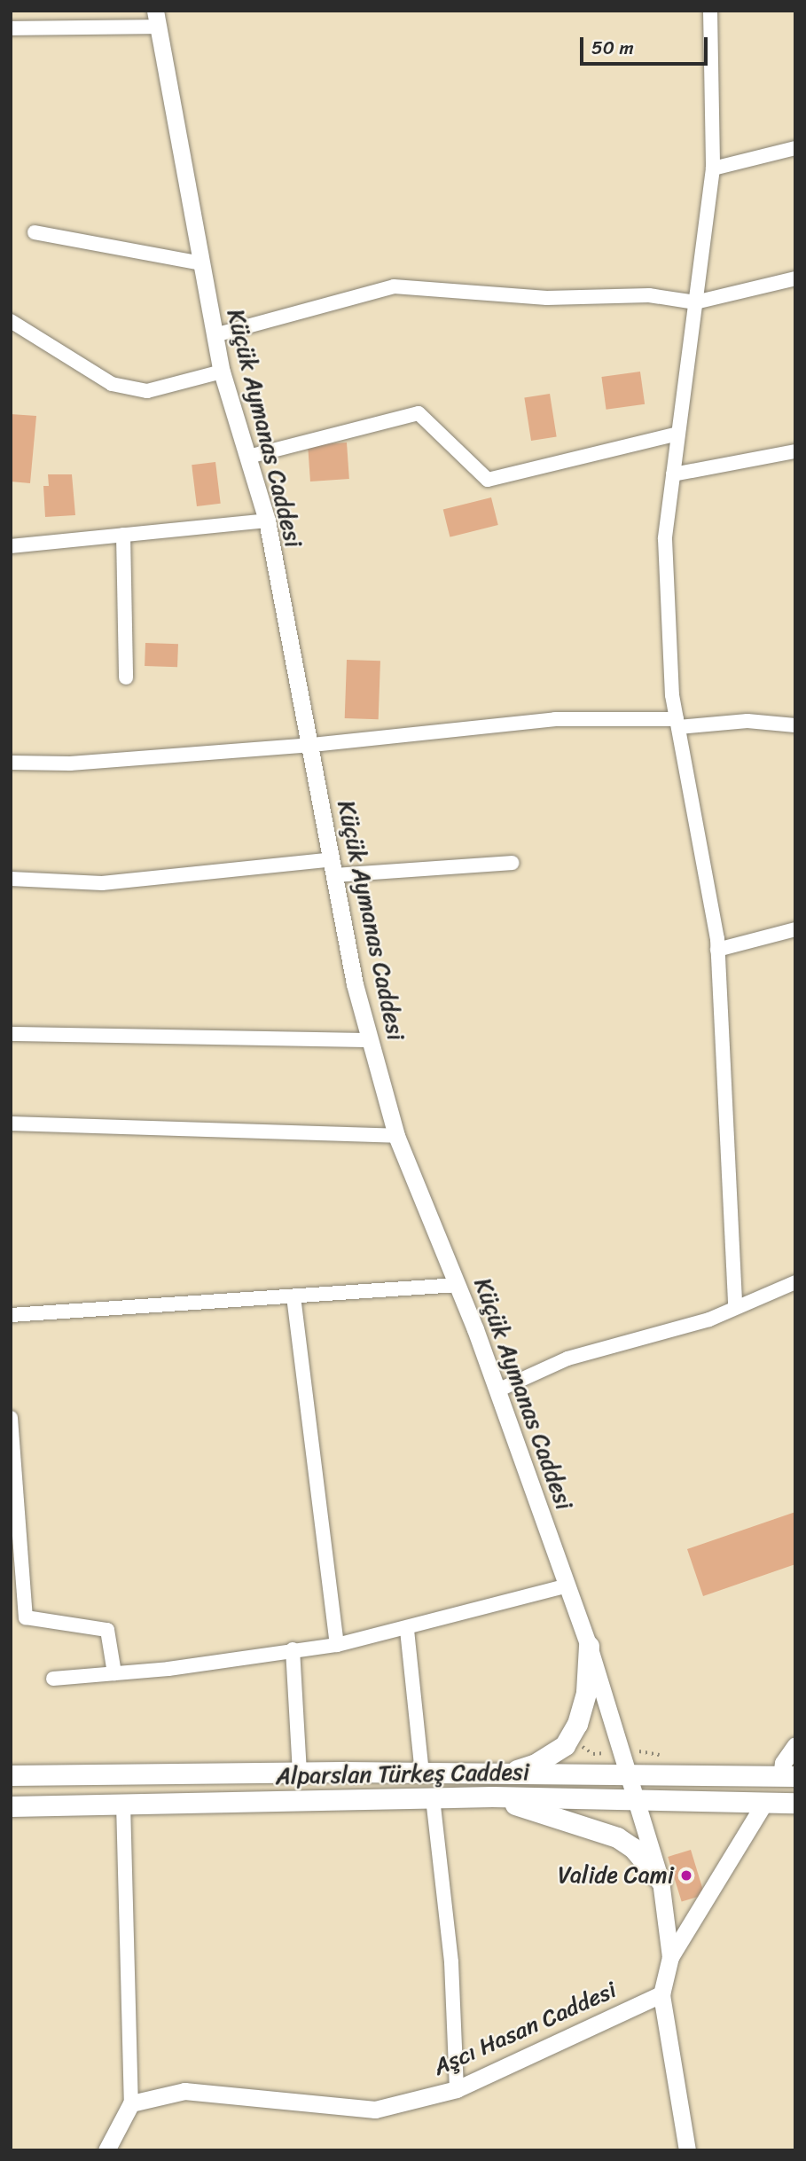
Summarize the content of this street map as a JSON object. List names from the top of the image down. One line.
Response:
{"streets":{"main road":["Alparslan Türkeş Caddesi"],"street":["Küçük Aymanas Caddesi","Aşcı Hasan Caddesi"]},"crossings":[["Küçük Aymanas Caddesi","Alparslan Türkeş Caddesi"]],"places":["Valide Cami"],"scale_bar":"50 m"}
